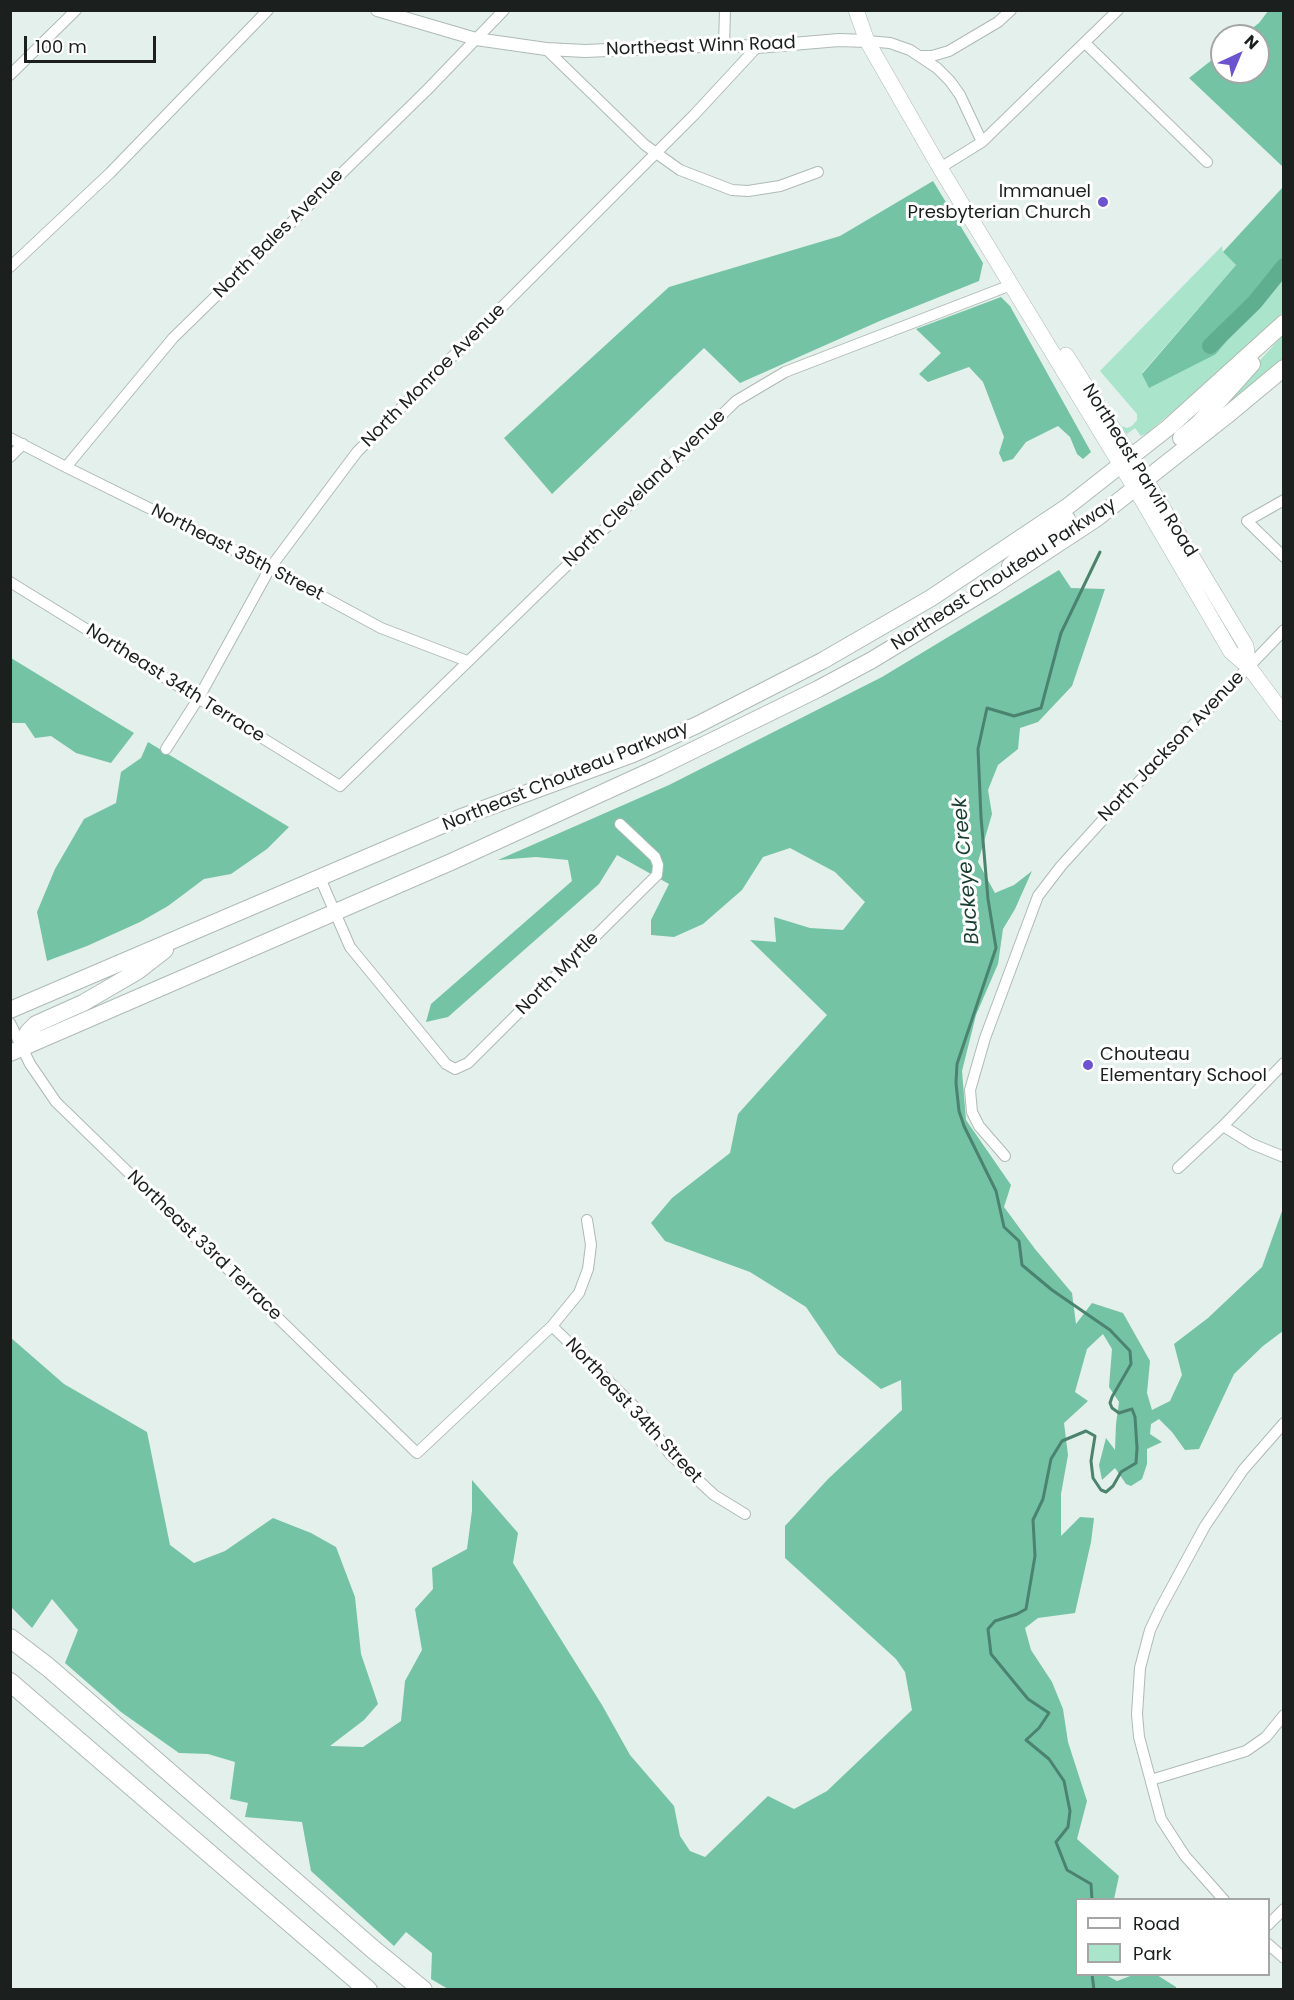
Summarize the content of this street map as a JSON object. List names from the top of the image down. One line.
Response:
{"streets":{"main road":["Northeast Parvin Road","Northeast Chouteau Parkway"],"street":["Northeast Winn Road","North Bales Avenue","North Monroe Avenue","North Cleveland Avenue","Northeast 35th Street","Northeast 34th Terrace","North Jackson Avenue","North Myrtle","Northeast 33rd Terrace","Northeast 34th Street"]},"crossings":[["Northeast Winn Road","North Bales Avenue"],["Northeast Winn Road","North Monroe Avenue"],["Northeast Winn Road","Northeast Parvin Road"],["North Bales Avenue","Northeast 35th Street"],["North Monroe Avenue","Northeast 35th Street"],["North Monroe Avenue","Northeast 34th Terrace"],["Northeast Parvin Road","North Cleveland Avenue"],["Northeast Parvin Road","Northeast Chouteau Parkway"],["Northeast Parvin Road","North Jackson Avenue"],["North Cleveland Avenue","Northeast 35th Street"],["North Cleveland Avenue","Northeast 34th Terrace"],["Northeast Chouteau Parkway","North Myrtle"],["Northeast Chouteau Parkway","Northeast 33rd Terrace"],["Northeast 33rd Terrace","Northeast 34th Street"]],"water":["Buckeye Creek"],"places":["Immanuel Presbyterian Church","Chouteau Elementary School"],"legend":["Road","Park"],"scale_bar":"100 m","north":"top right"}
